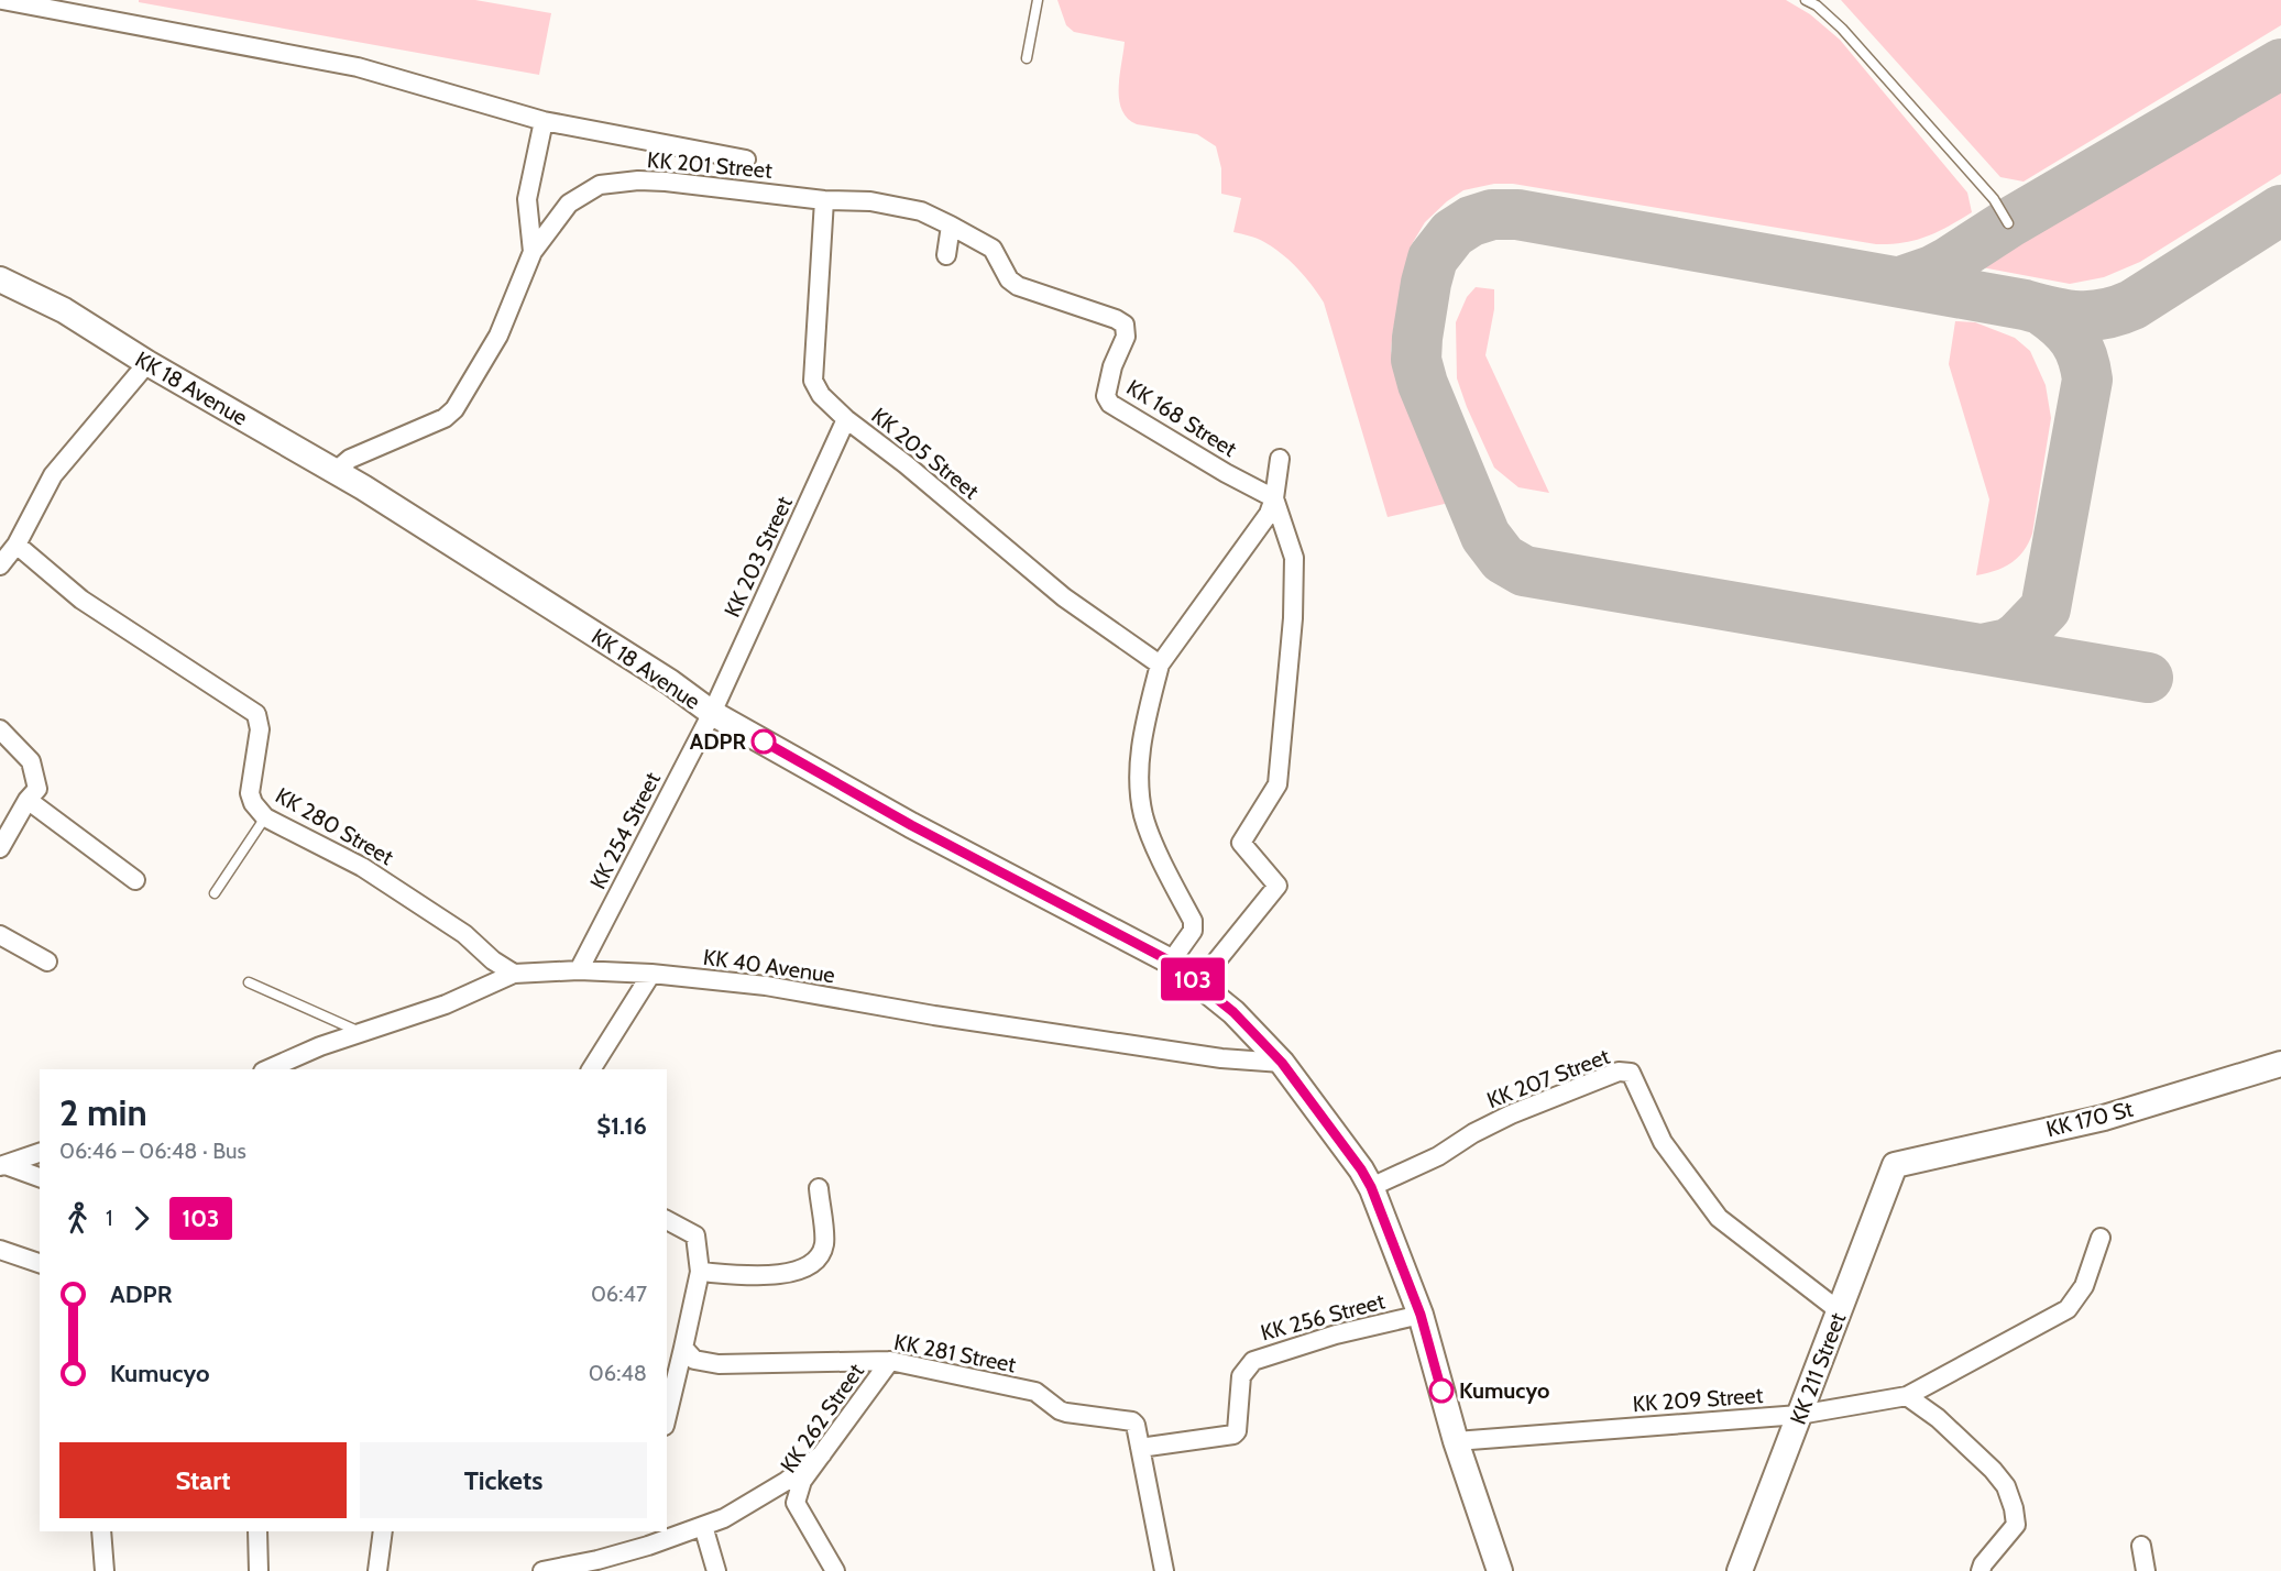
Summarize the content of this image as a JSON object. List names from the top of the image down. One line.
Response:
{"streets":{"main road":["KK 18 Avenue","KK 170 St","KK 211 Street"],"street":["KK 201 Street","KK 168 Street","KK 205 Street","KK 203 Street","KK 280 Street","KK 254 Street","KK 40 Avenue","KK 207 Street","KK 256 Street","KK 281 Street","KK 209 Street","KK 262 Street"]},"crossings":[["KK 201 Street","KK 18 Avenue"],["KK 201 Street","KK 168 Street"],["KK 201 Street","KK 205 Street"],["KK 18 Avenue","KK 203 Street"],["KK 18 Avenue","KK 254 Street"],["KK 18 Avenue","KK 40 Avenue"],["KK 18 Avenue","KK 207 Street"],["KK 18 Avenue","KK 256 Street"],["KK 18 Avenue","KK 209 Street"],["KK 205 Street","KK 203 Street"],["KK 203 Street","KK 254 Street"],["KK 280 Street","KK 40 Avenue"],["KK 254 Street","KK 40 Avenue"],["KK 207 Street","KK 211 Street"],["KK 170 St","KK 211 Street"],["KK 256 Street","KK 281 Street"],["KK 281 Street","KK 262 Street"],["KK 211 Street","KK 209 Street"]],"places":["ADPR","Kumucyo"],"lines":["bus line 103"],"page":{"on_map":"103","heading":["2 min","06:46 – 06:48 · Bus","$1.16"],"legs":["1","103"],"list":[{"name":"ADPR","value":"06:47"},{"name":"Kumucyo","value":"06:48"}],"buttons":["Start","Tickets"]}}
